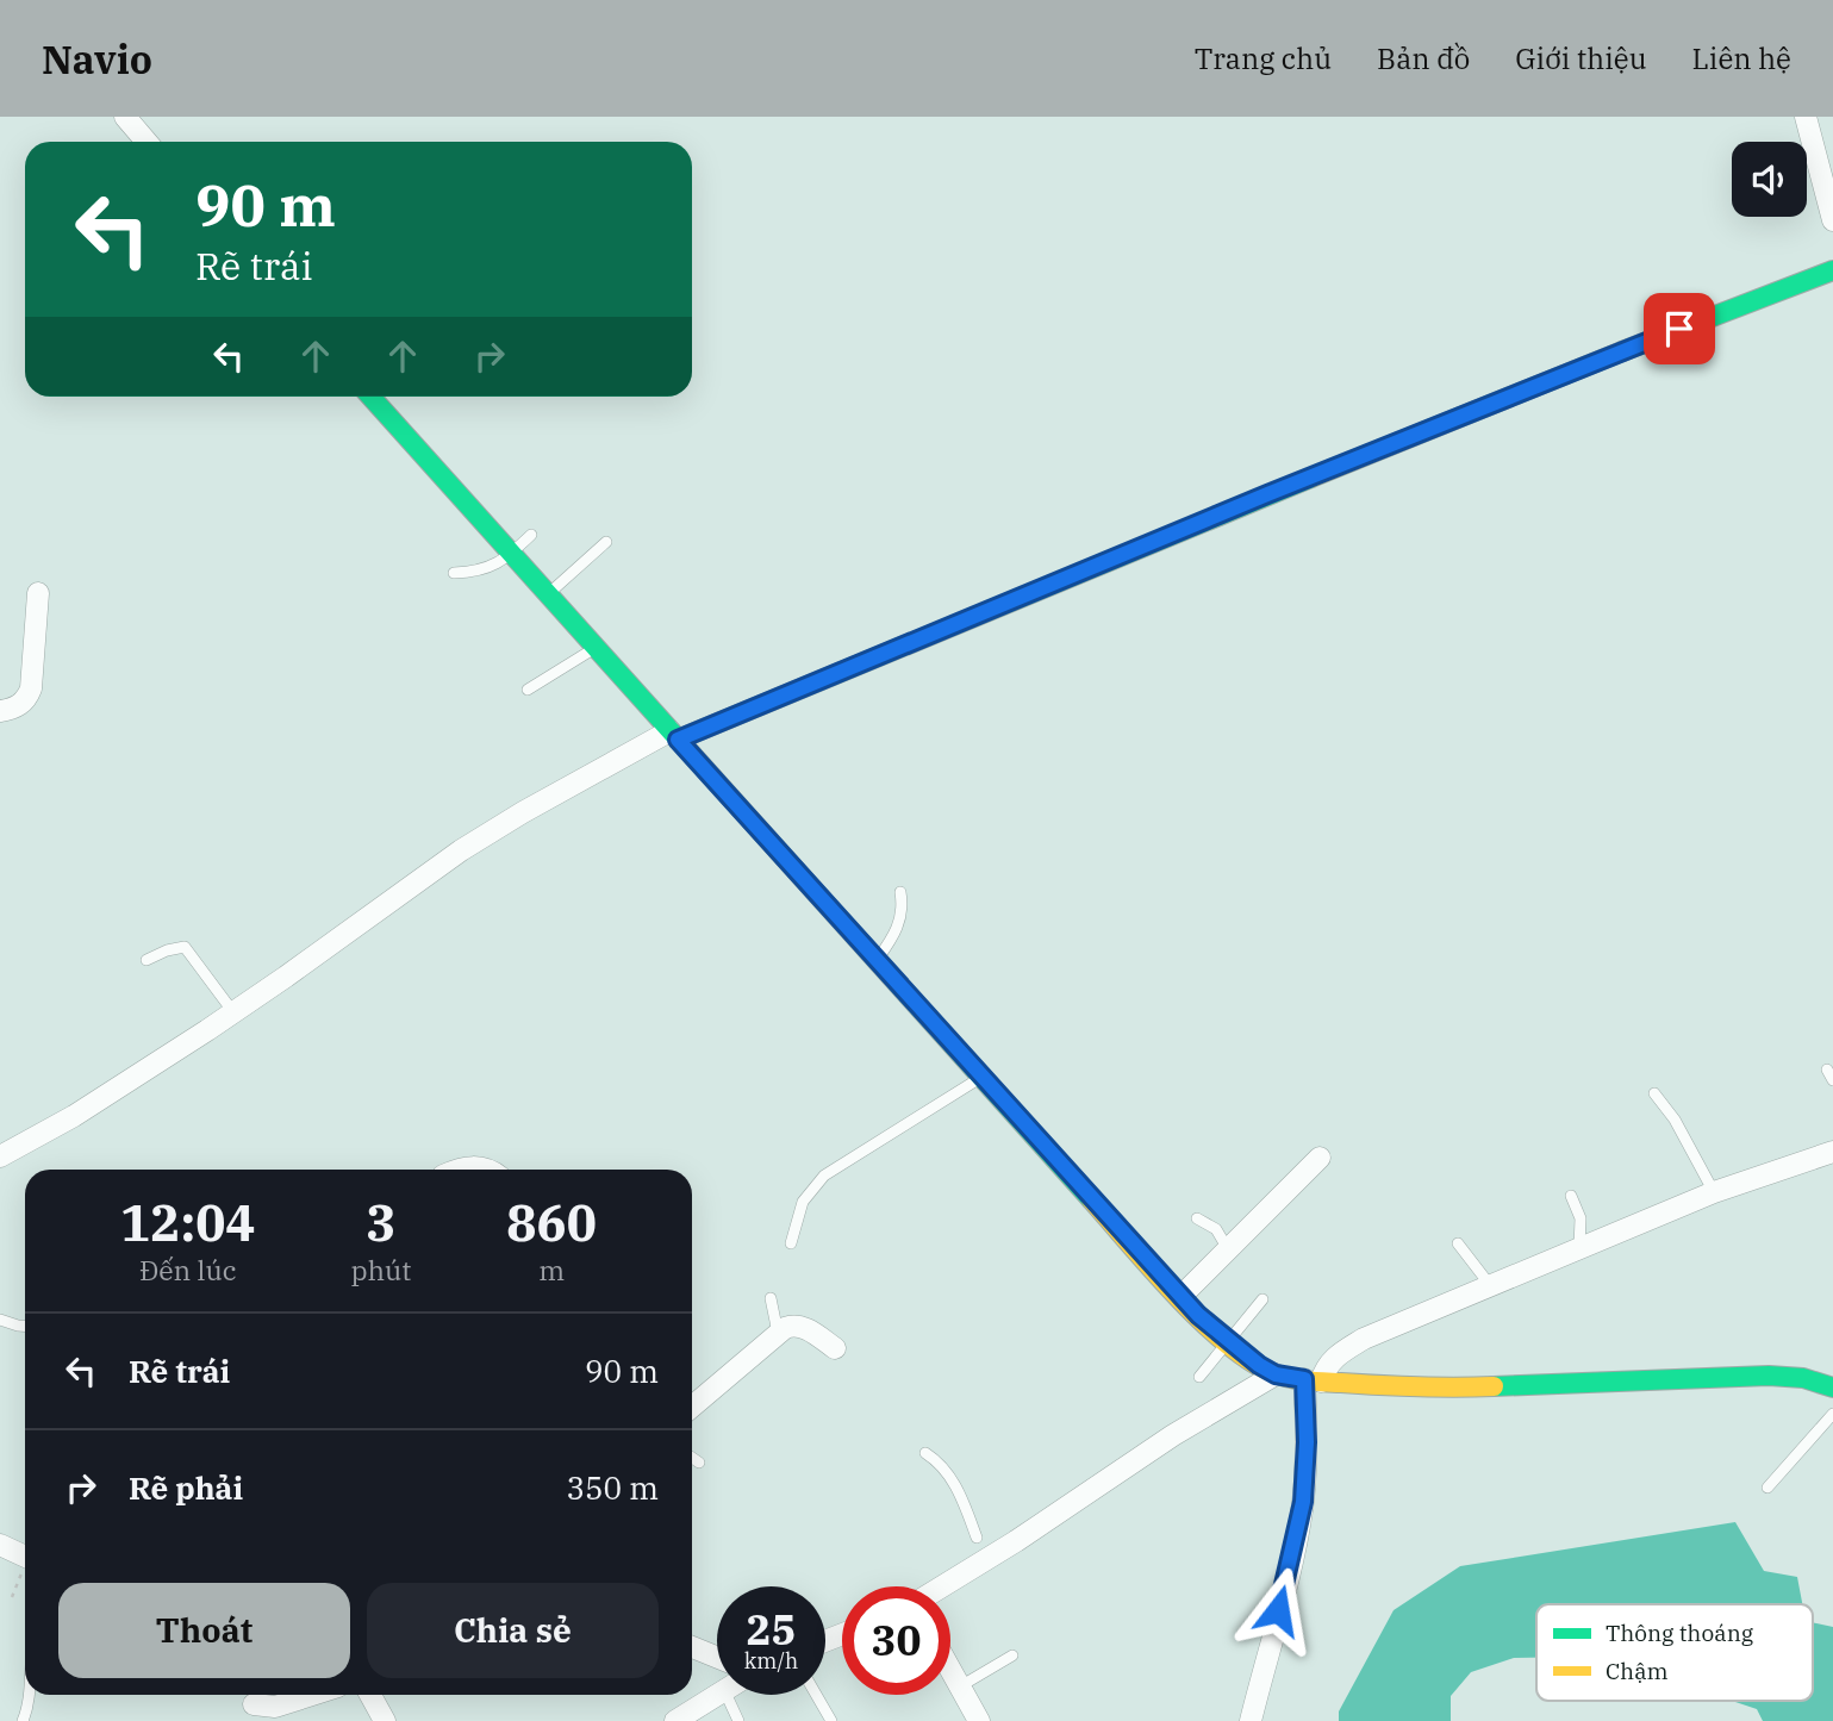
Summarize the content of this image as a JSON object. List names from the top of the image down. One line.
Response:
{"legend":["Thông thoáng","Chậm"],"page":{"header":"Navio","nav":["Trang chủ","Bản đồ","Giới thiệu","Liên hệ"],"turn":["90 m","Rẽ trái"],"eta":["12:04","Đến lúc","3","phút","860","m"],"list":[{"name":"Rẽ trái","value":"90 m"},{"name":"Rẽ phải","value":"350 m"}],"buttons":["Thoát","Chia sẻ"],"speed":"25 km/h","limit":"30"}}
